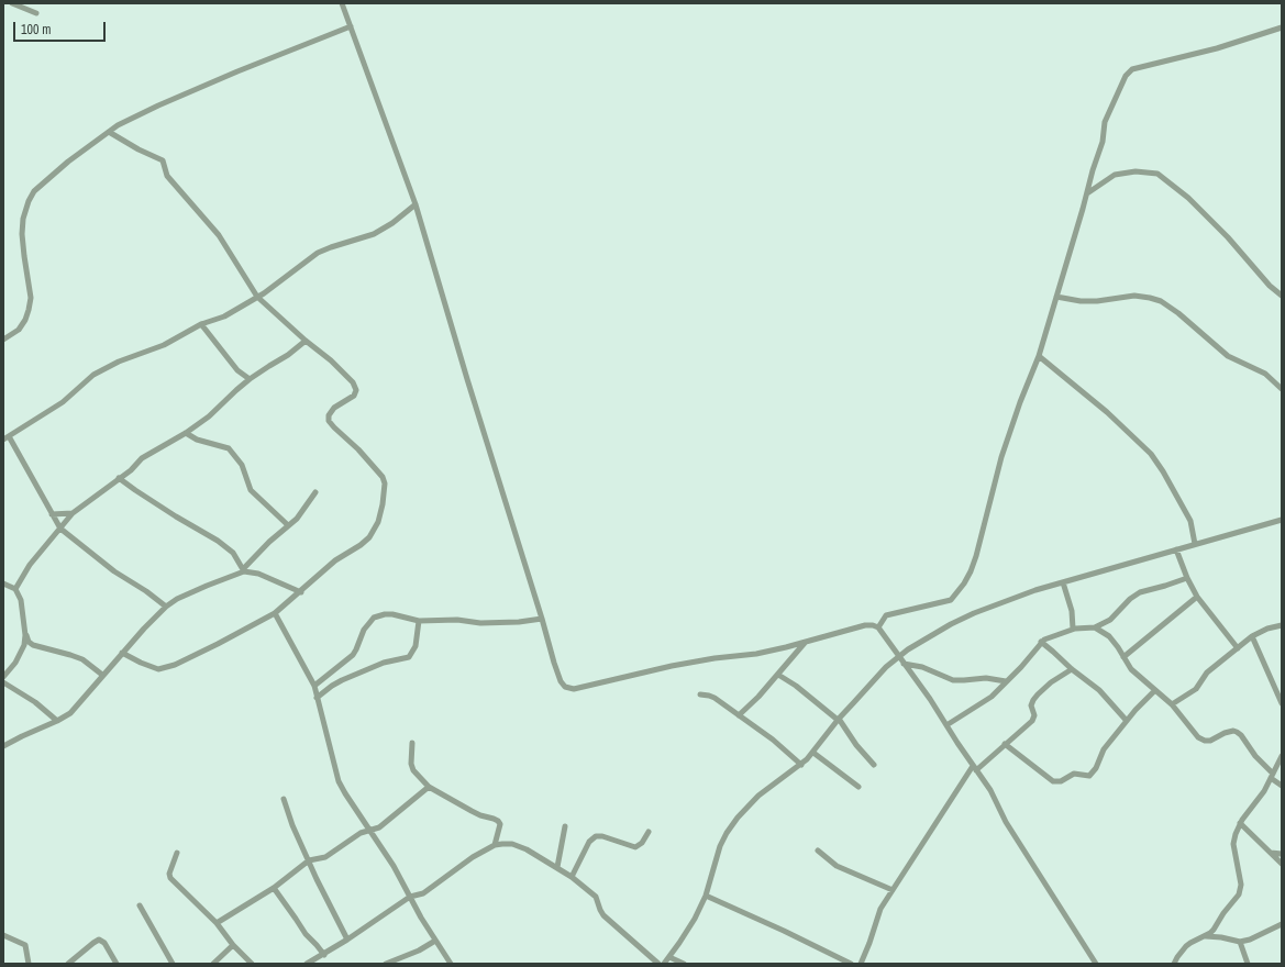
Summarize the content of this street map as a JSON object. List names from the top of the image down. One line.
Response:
{"scale_bar":"100 m"}
